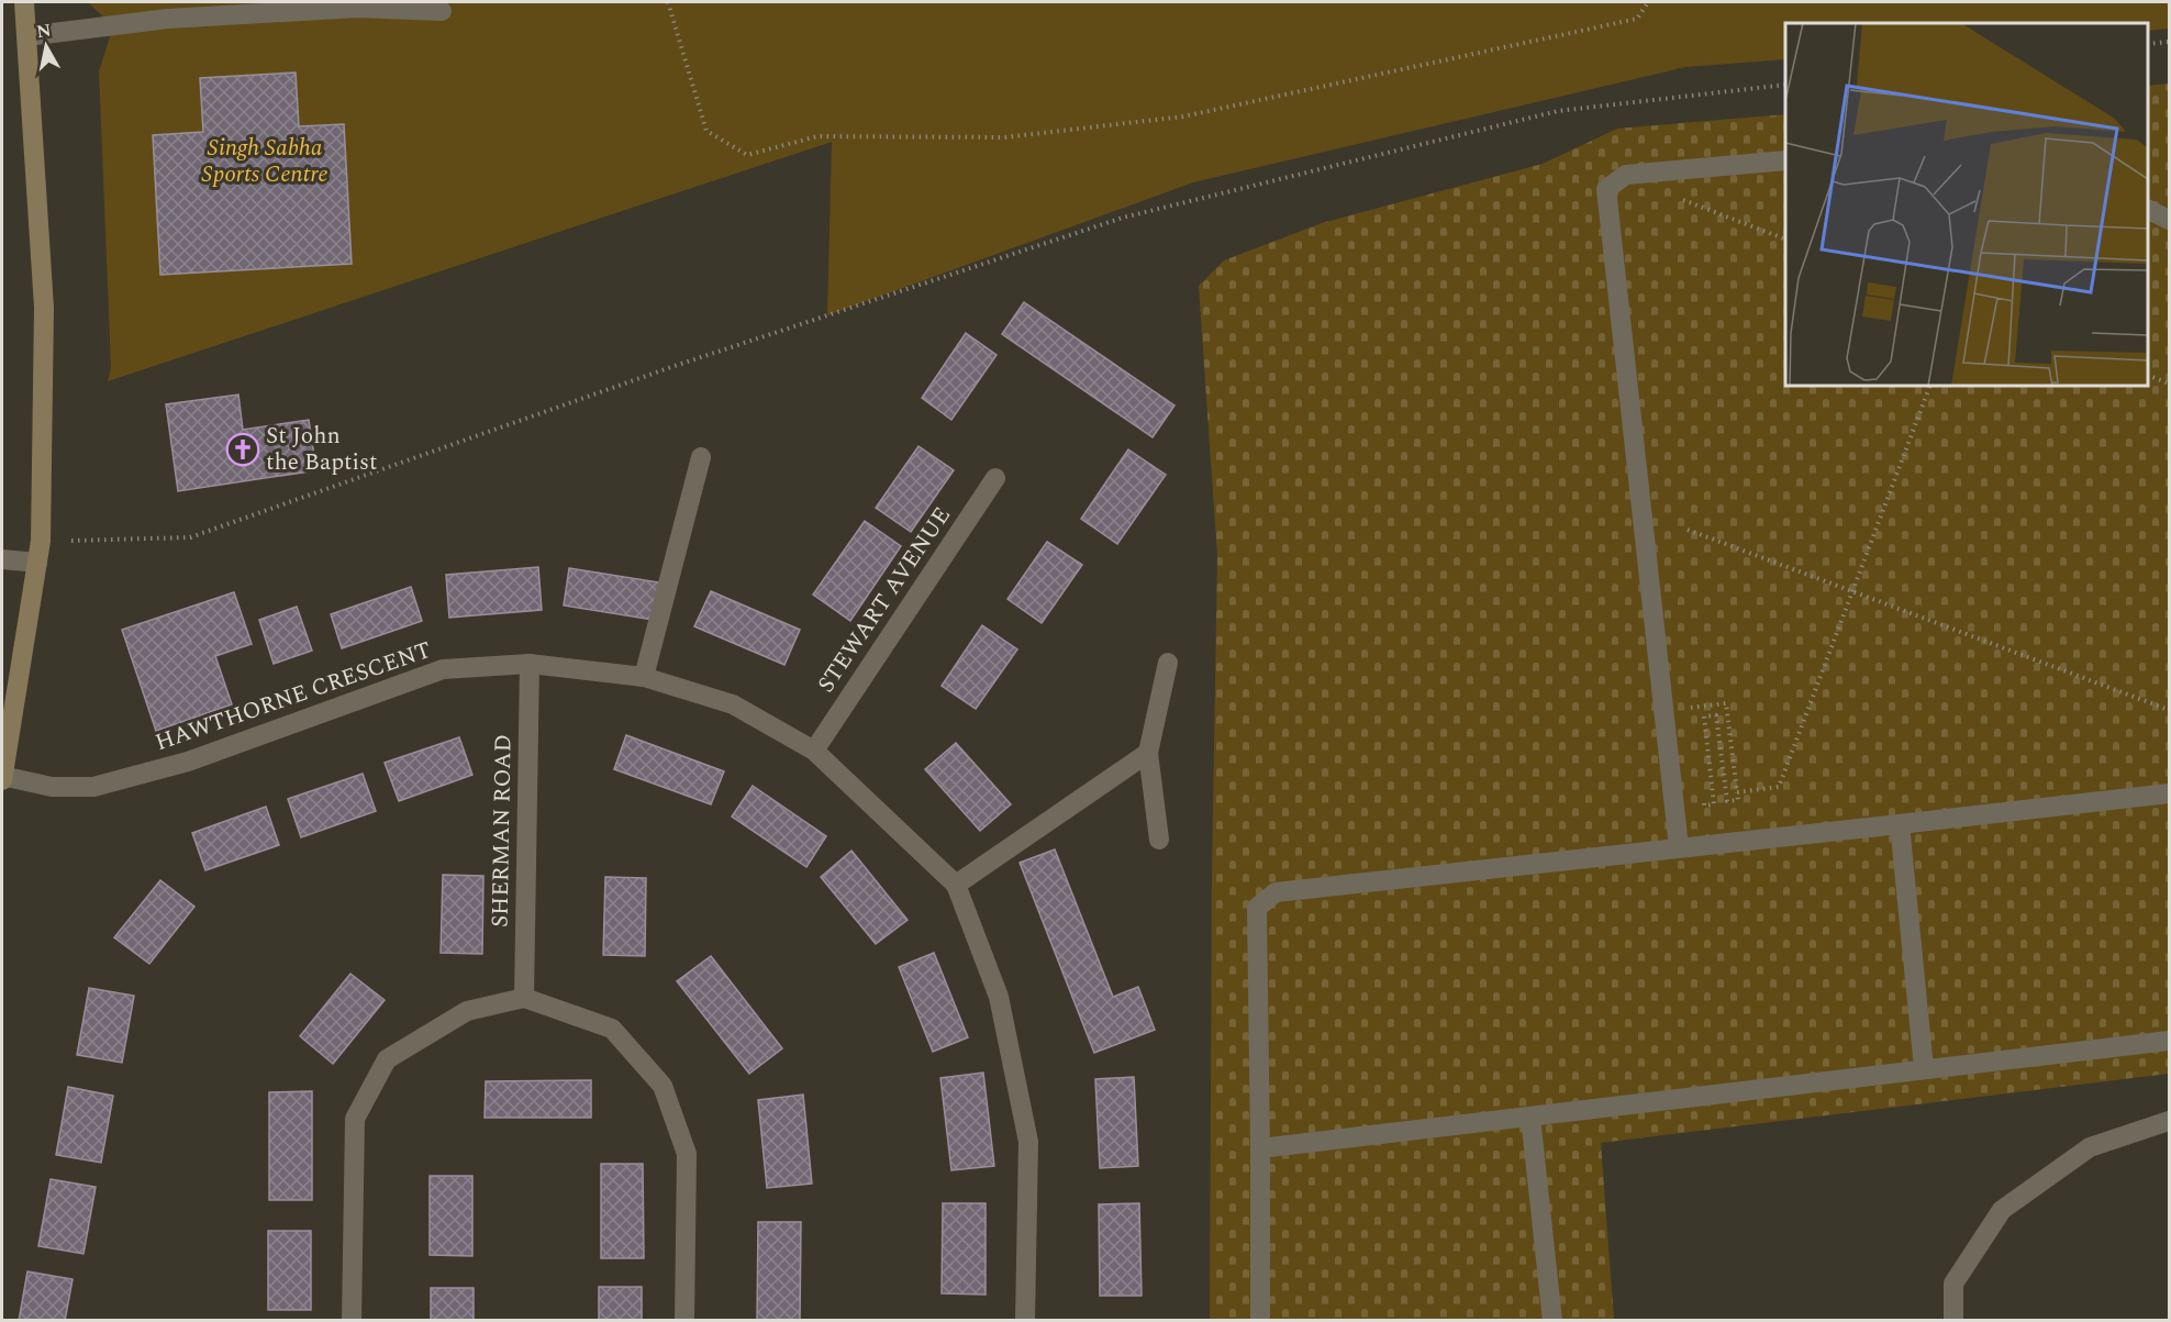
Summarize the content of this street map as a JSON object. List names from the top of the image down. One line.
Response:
{"streets":{"street":["STEWART AVENUE","HAWTHORNE CRESCENT","SHERMAN ROAD"]},"crossings":[["STEWART AVENUE","HAWTHORNE CRESCENT"],["HAWTHORNE CRESCENT","SHERMAN ROAD"]],"parks":["Singh Sabha Sports Centre"],"places":{"church":["St John the Baptist"]},"north":"top"}
